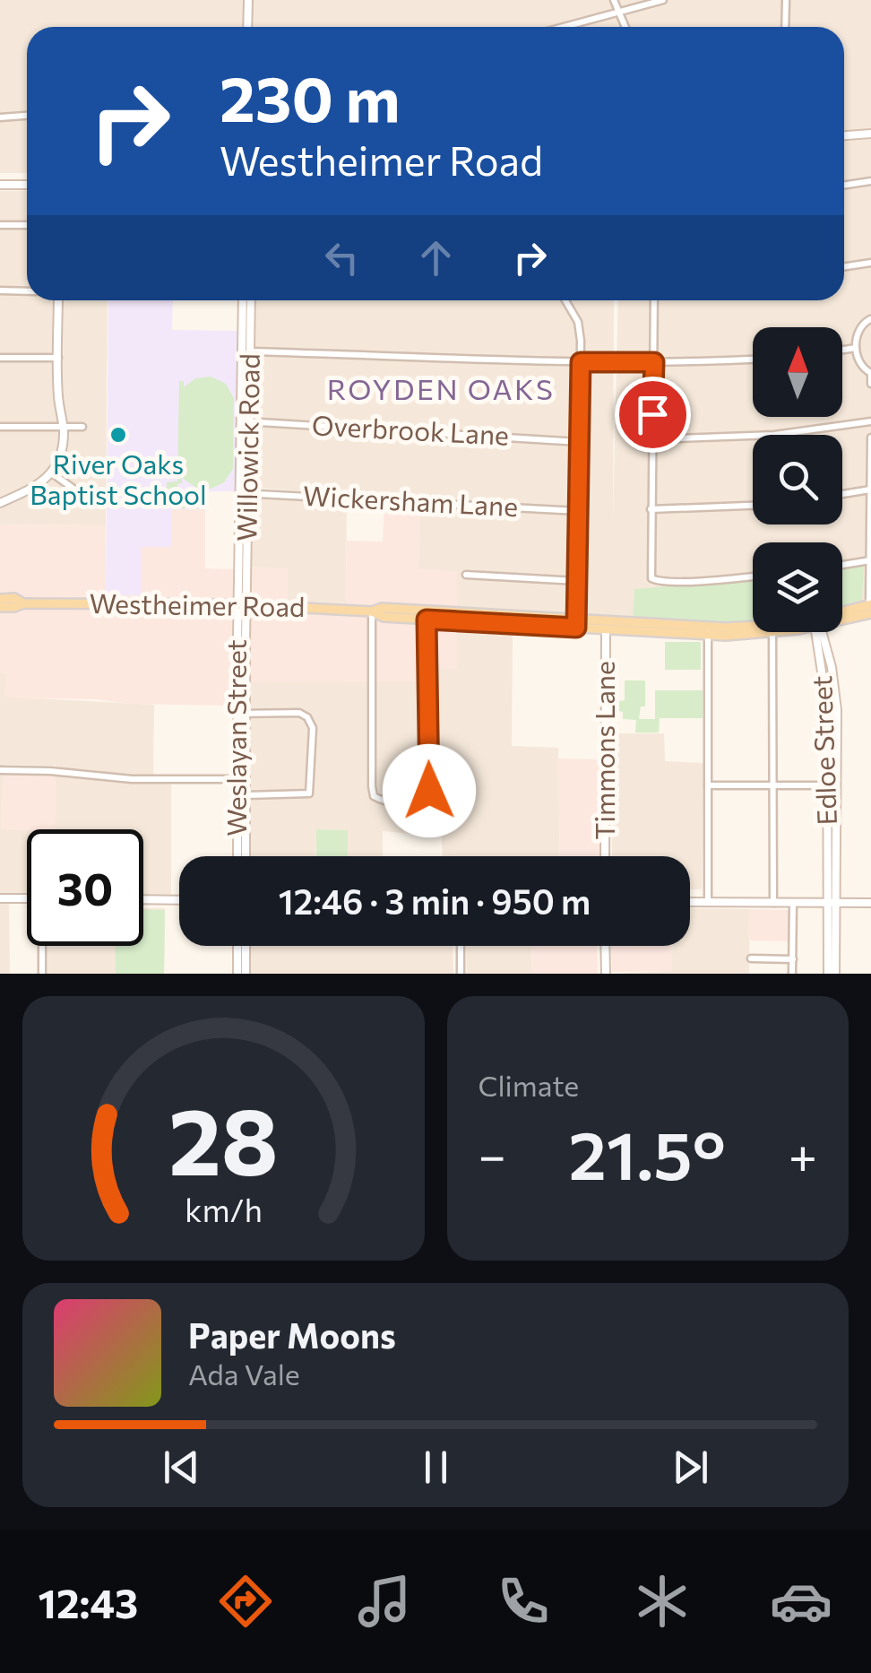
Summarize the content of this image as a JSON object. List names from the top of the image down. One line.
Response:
{"streets":{"main road":["Willowick Road","Westheimer Road","Weslayan Street","Timmons Lane","Edloe Street"],"street":["Overbrook Lane","Wickersham Lane"]},"crossings":[["Overbrook Lane","Willowick Road"],["Willowick Road","Wickersham Lane"],["Willowick Road","Westheimer Road"],["Willowick Road","Weslayan Street"],["Westheimer Road","Weslayan Street"],["Westheimer Road","Timmons Lane"]],"districts":["ROYDEN OAKS"],"places":["River Oaks Baptist School"],"north":"top","page":{"turn":["230 m","Westheimer Road"],"limit":"30","trip":"12:46 · 3 min · 950 m","tile":"Climate","heat":["−","21.5°","+"],"song":["Paper Moons","Ada Vale"],"tabs":"12:43","gauge":["28","km/h"]}}
